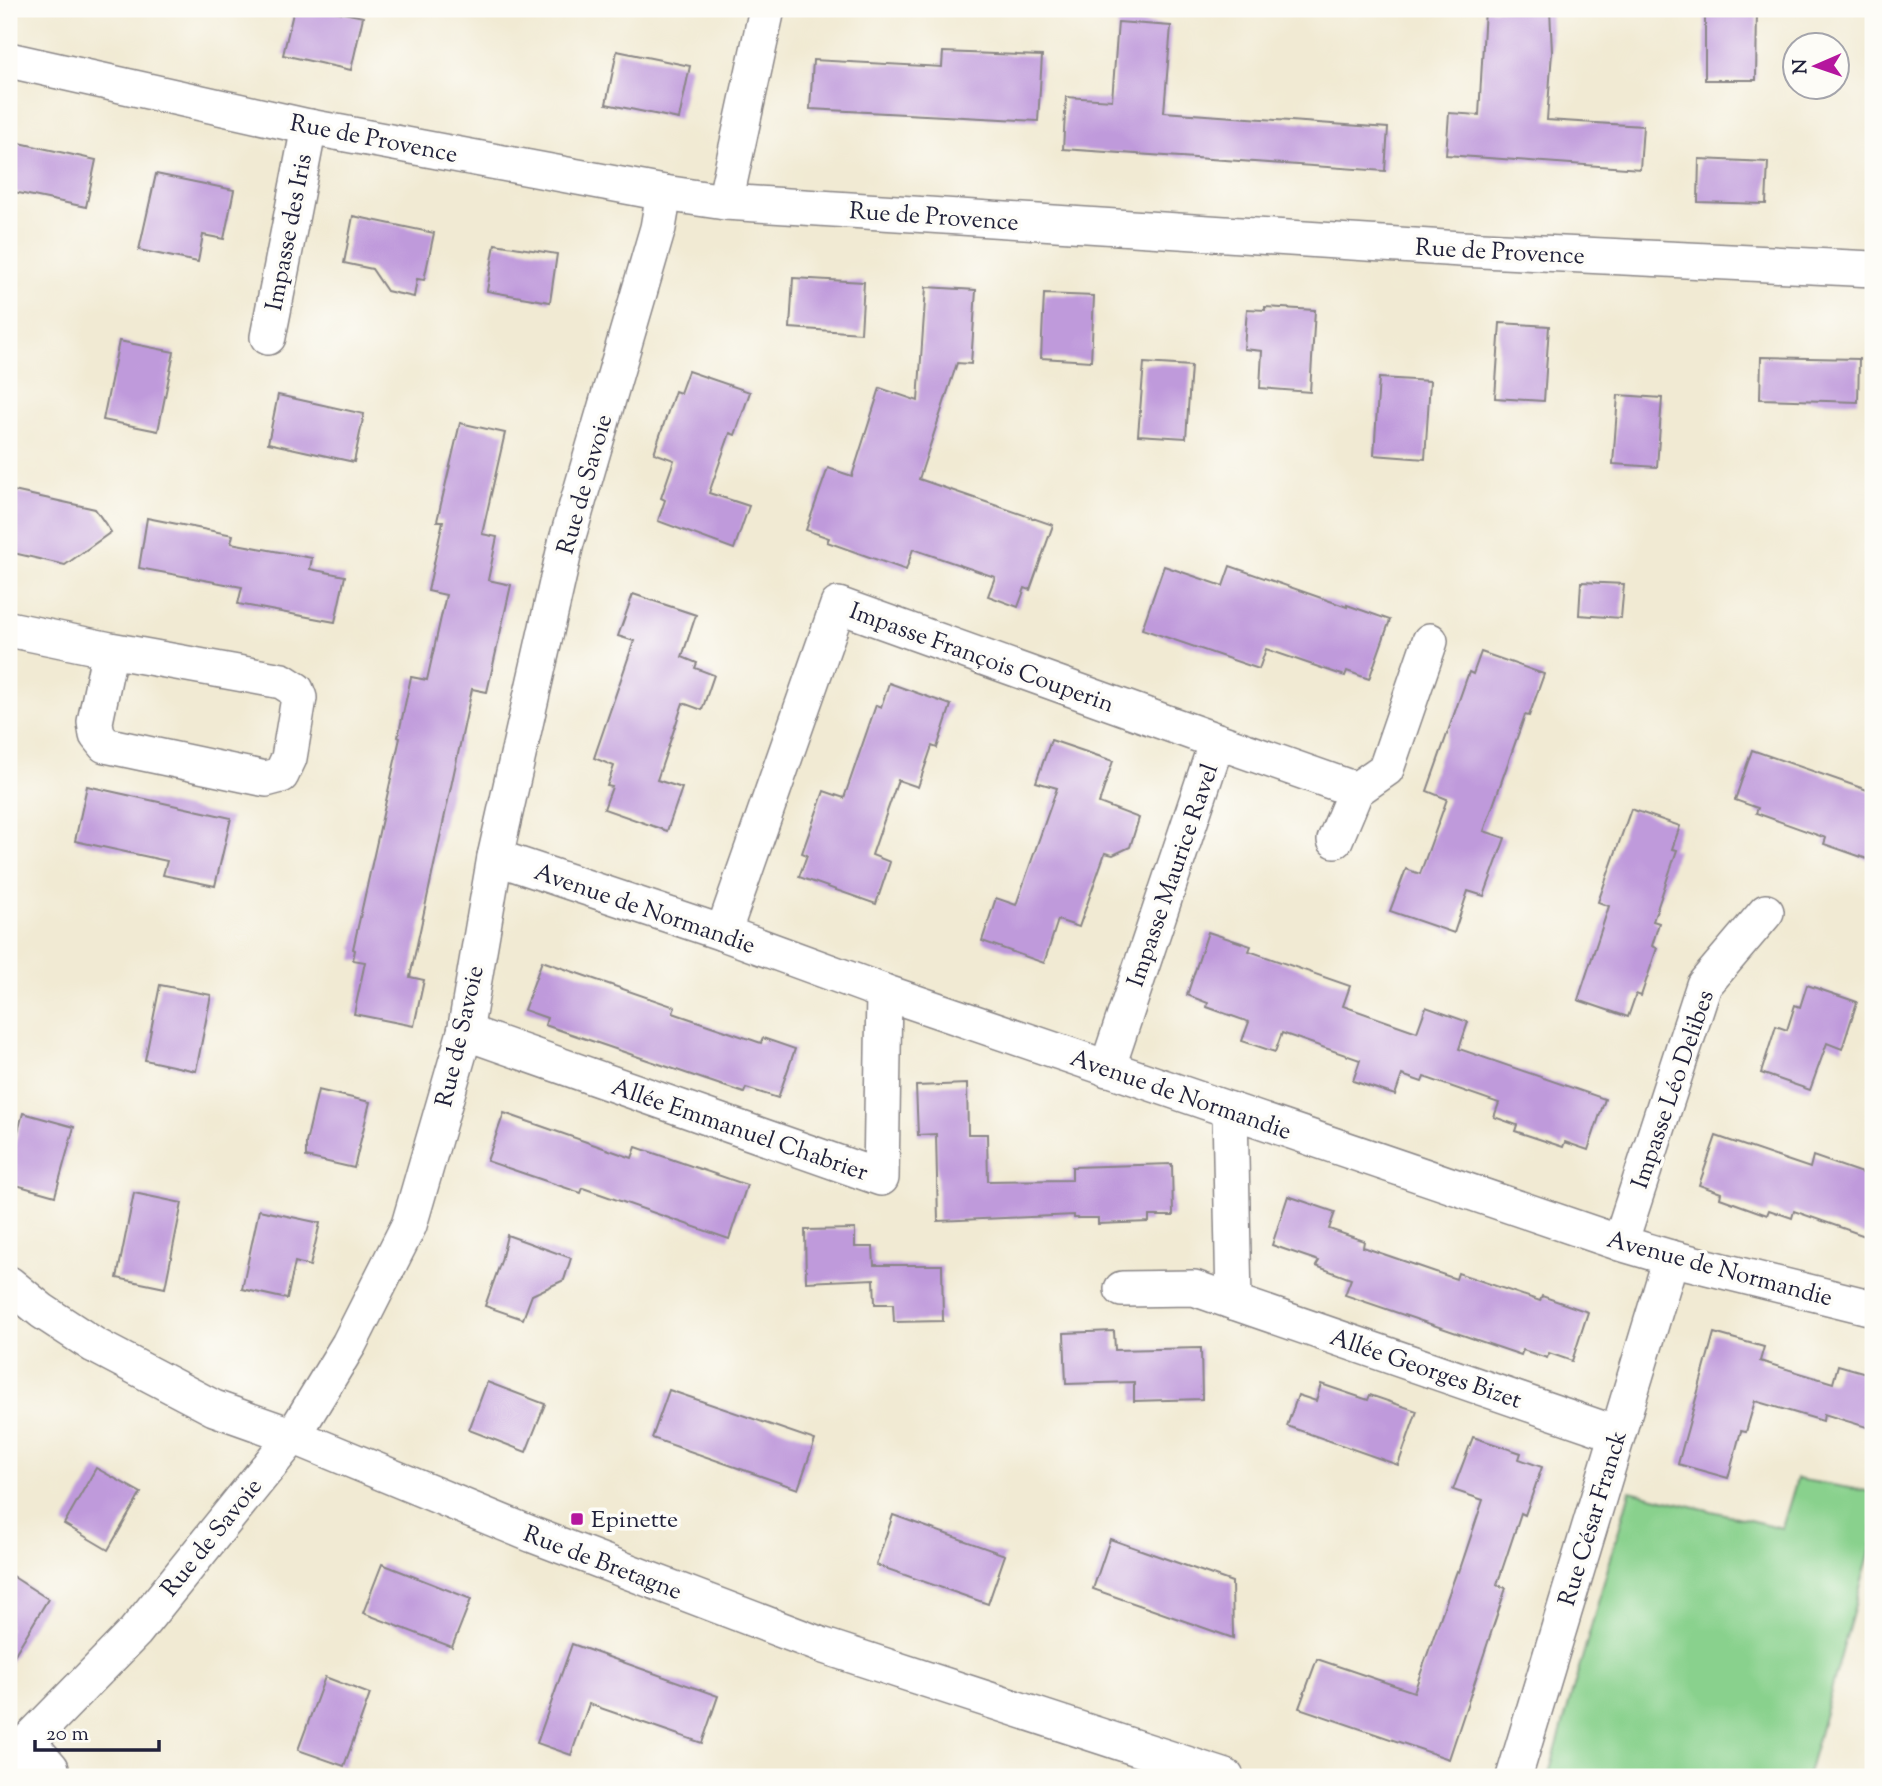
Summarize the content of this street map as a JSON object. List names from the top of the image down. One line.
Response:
{"streets":{"street":["Rue de Provence","Impasse des Iris","Rue de Savoie","Impasse François Couperin","Impasse Maurice Ravel","Avenue de Normandie","Impasse Léo Delibes","Allée Emmanuel Chabrier","Allée Georges Bizet","Rue César Franck","Rue de Bretagne"]},"crossings":[["Rue de Provence","Impasse des Iris"],["Rue de Provence","Rue de Savoie"],["Rue de Savoie","Avenue de Normandie"],["Rue de Savoie","Allée Emmanuel Chabrier"],["Rue de Savoie","Rue de Bretagne"],["Impasse François Couperin","Impasse Maurice Ravel"],["Impasse François Couperin","Avenue de Normandie"],["Impasse Maurice Ravel","Avenue de Normandie"],["Avenue de Normandie","Impasse Léo Delibes"],["Avenue de Normandie","Allée Emmanuel Chabrier"],["Avenue de Normandie","Rue César Franck"],["Allée Georges Bizet","Rue César Franck"]],"places":{"transit":["Epinette"]},"scale_bar":"20 m","north":"left"}
